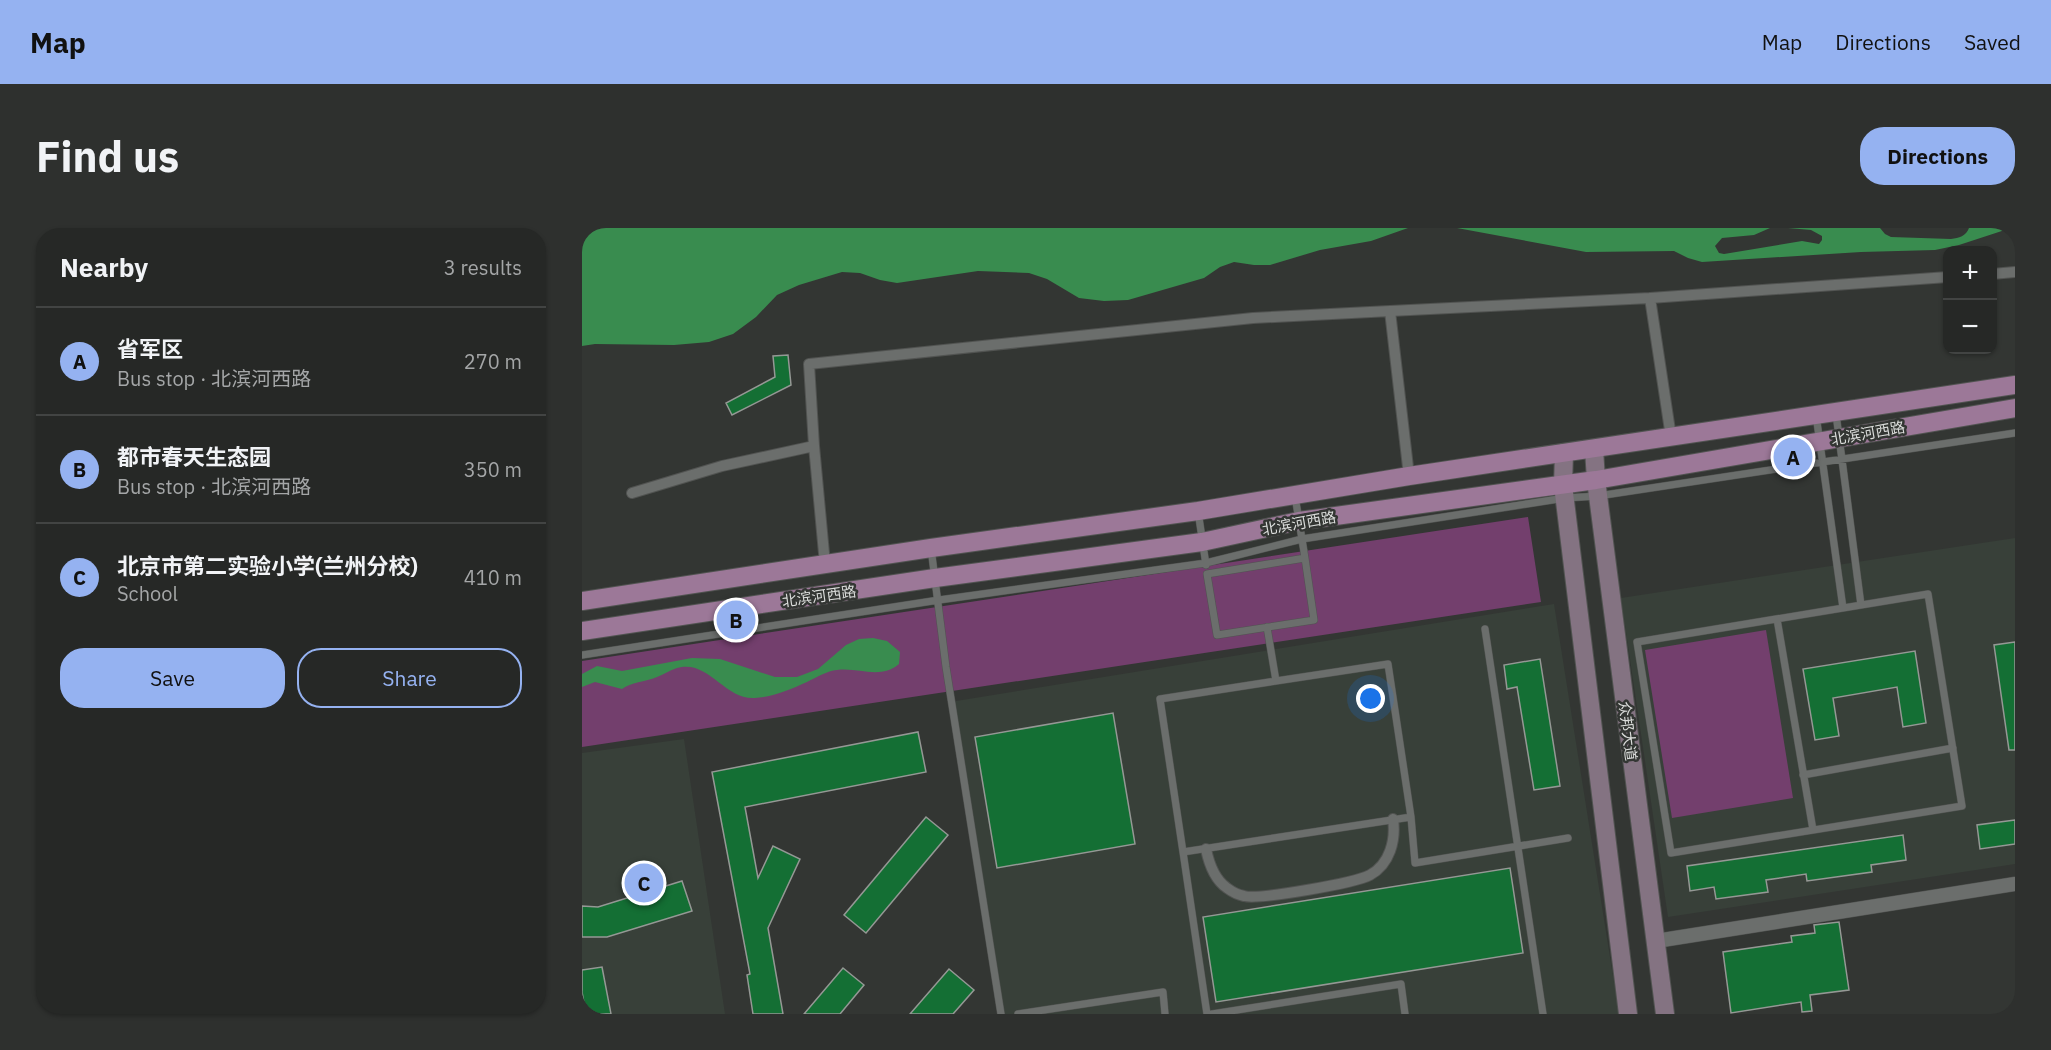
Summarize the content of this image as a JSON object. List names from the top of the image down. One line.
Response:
{"streets":{"main road":["北滨河西路","众邦大道"]},"crossings":[["北滨河西路","众邦大道"]],"page":{"header":"Map","nav":["Map","Directions","Saved"],"buttons":["Directions",["Save","Share"]],"title":"Find us","heading":["Nearby","3 results"],"map_buttons":["+","−"],"list":[{"mark":"A","name":"省军区","note":"Bus stop · 北滨河西路","value":"270 m"},{"mark":"B","name":"都市春天生态园","note":"Bus stop · 北滨河西路","value":"350 m"},{"mark":"C","name":"北京市第二实验小学(兰州分校)","note":"School","value":"410 m"}],"pins":["A","B","C"]}}
